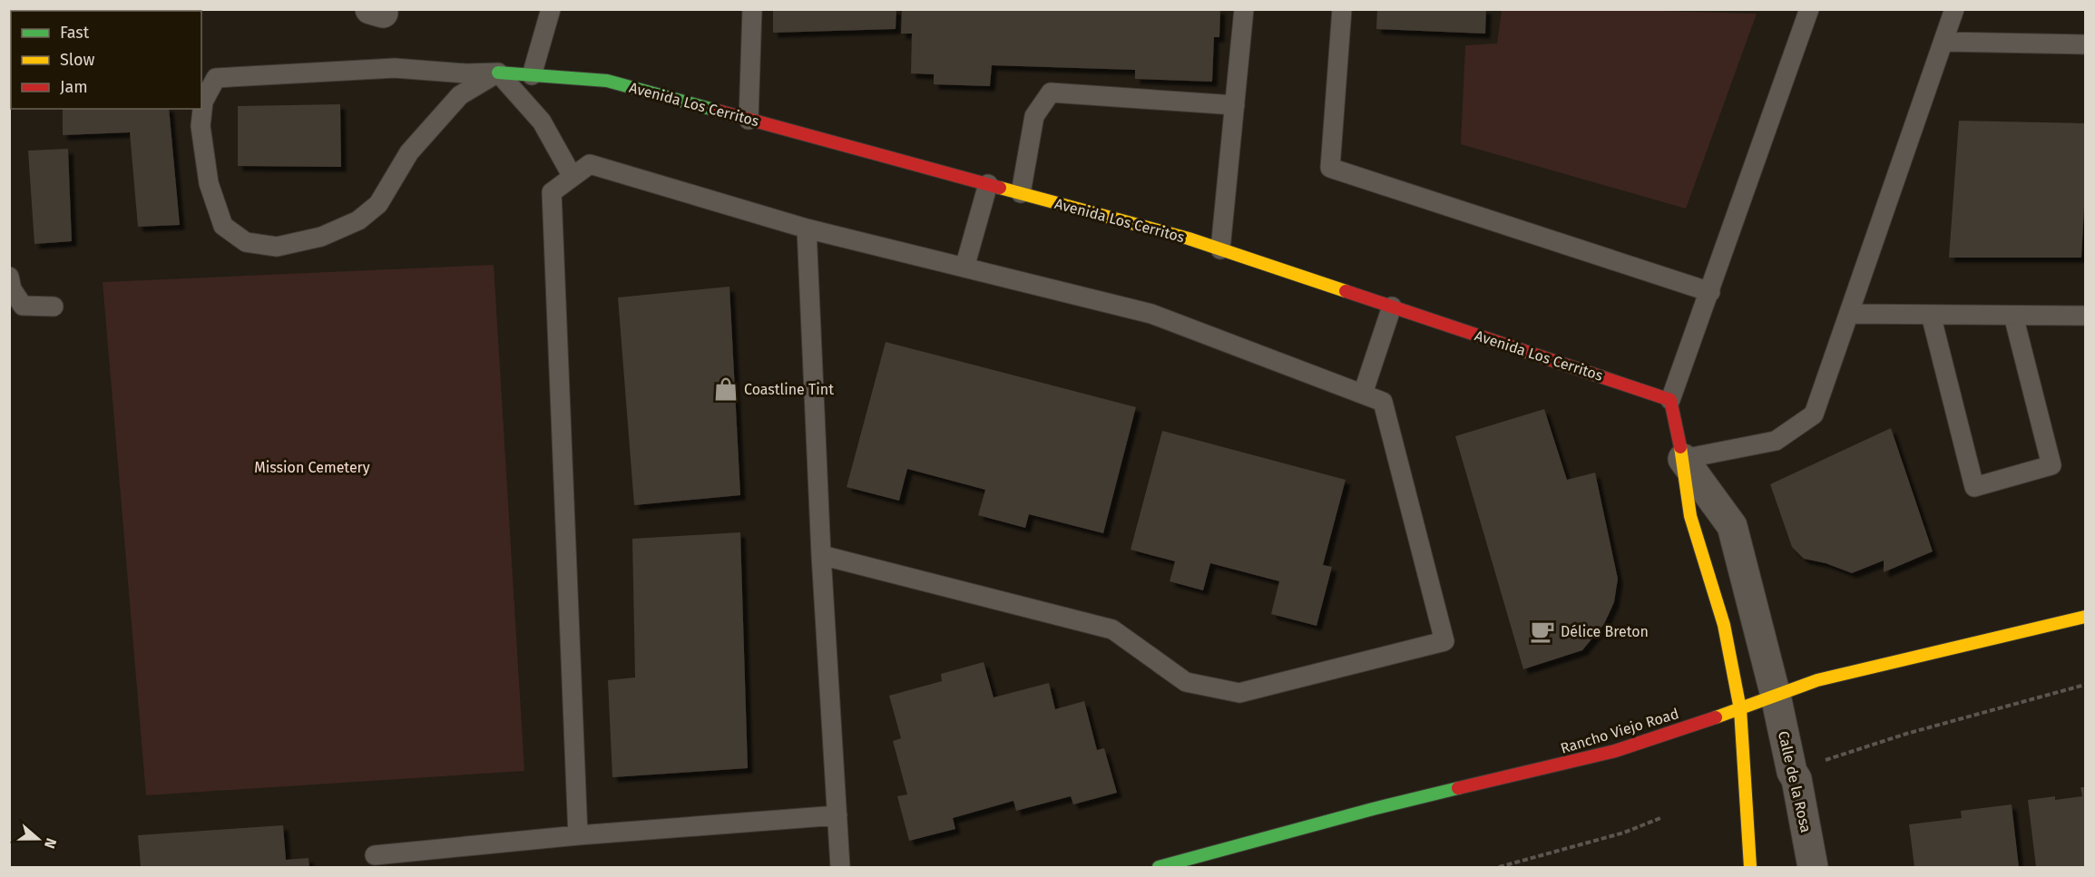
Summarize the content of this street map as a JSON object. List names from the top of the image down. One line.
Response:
{"streets":{"street":["Avenida Los Cerritos","Rancho Viejo Road","Calle de la Rosa"]},"crossings":[["Rancho Viejo Road","Calle de la Rosa"]],"parks":["Mission Cemetery"],"places":{"shop":["Coastline Tint"],"cafe":["Délice Breton"]},"legend":["Fast","Slow","Jam"],"north":"right"}
